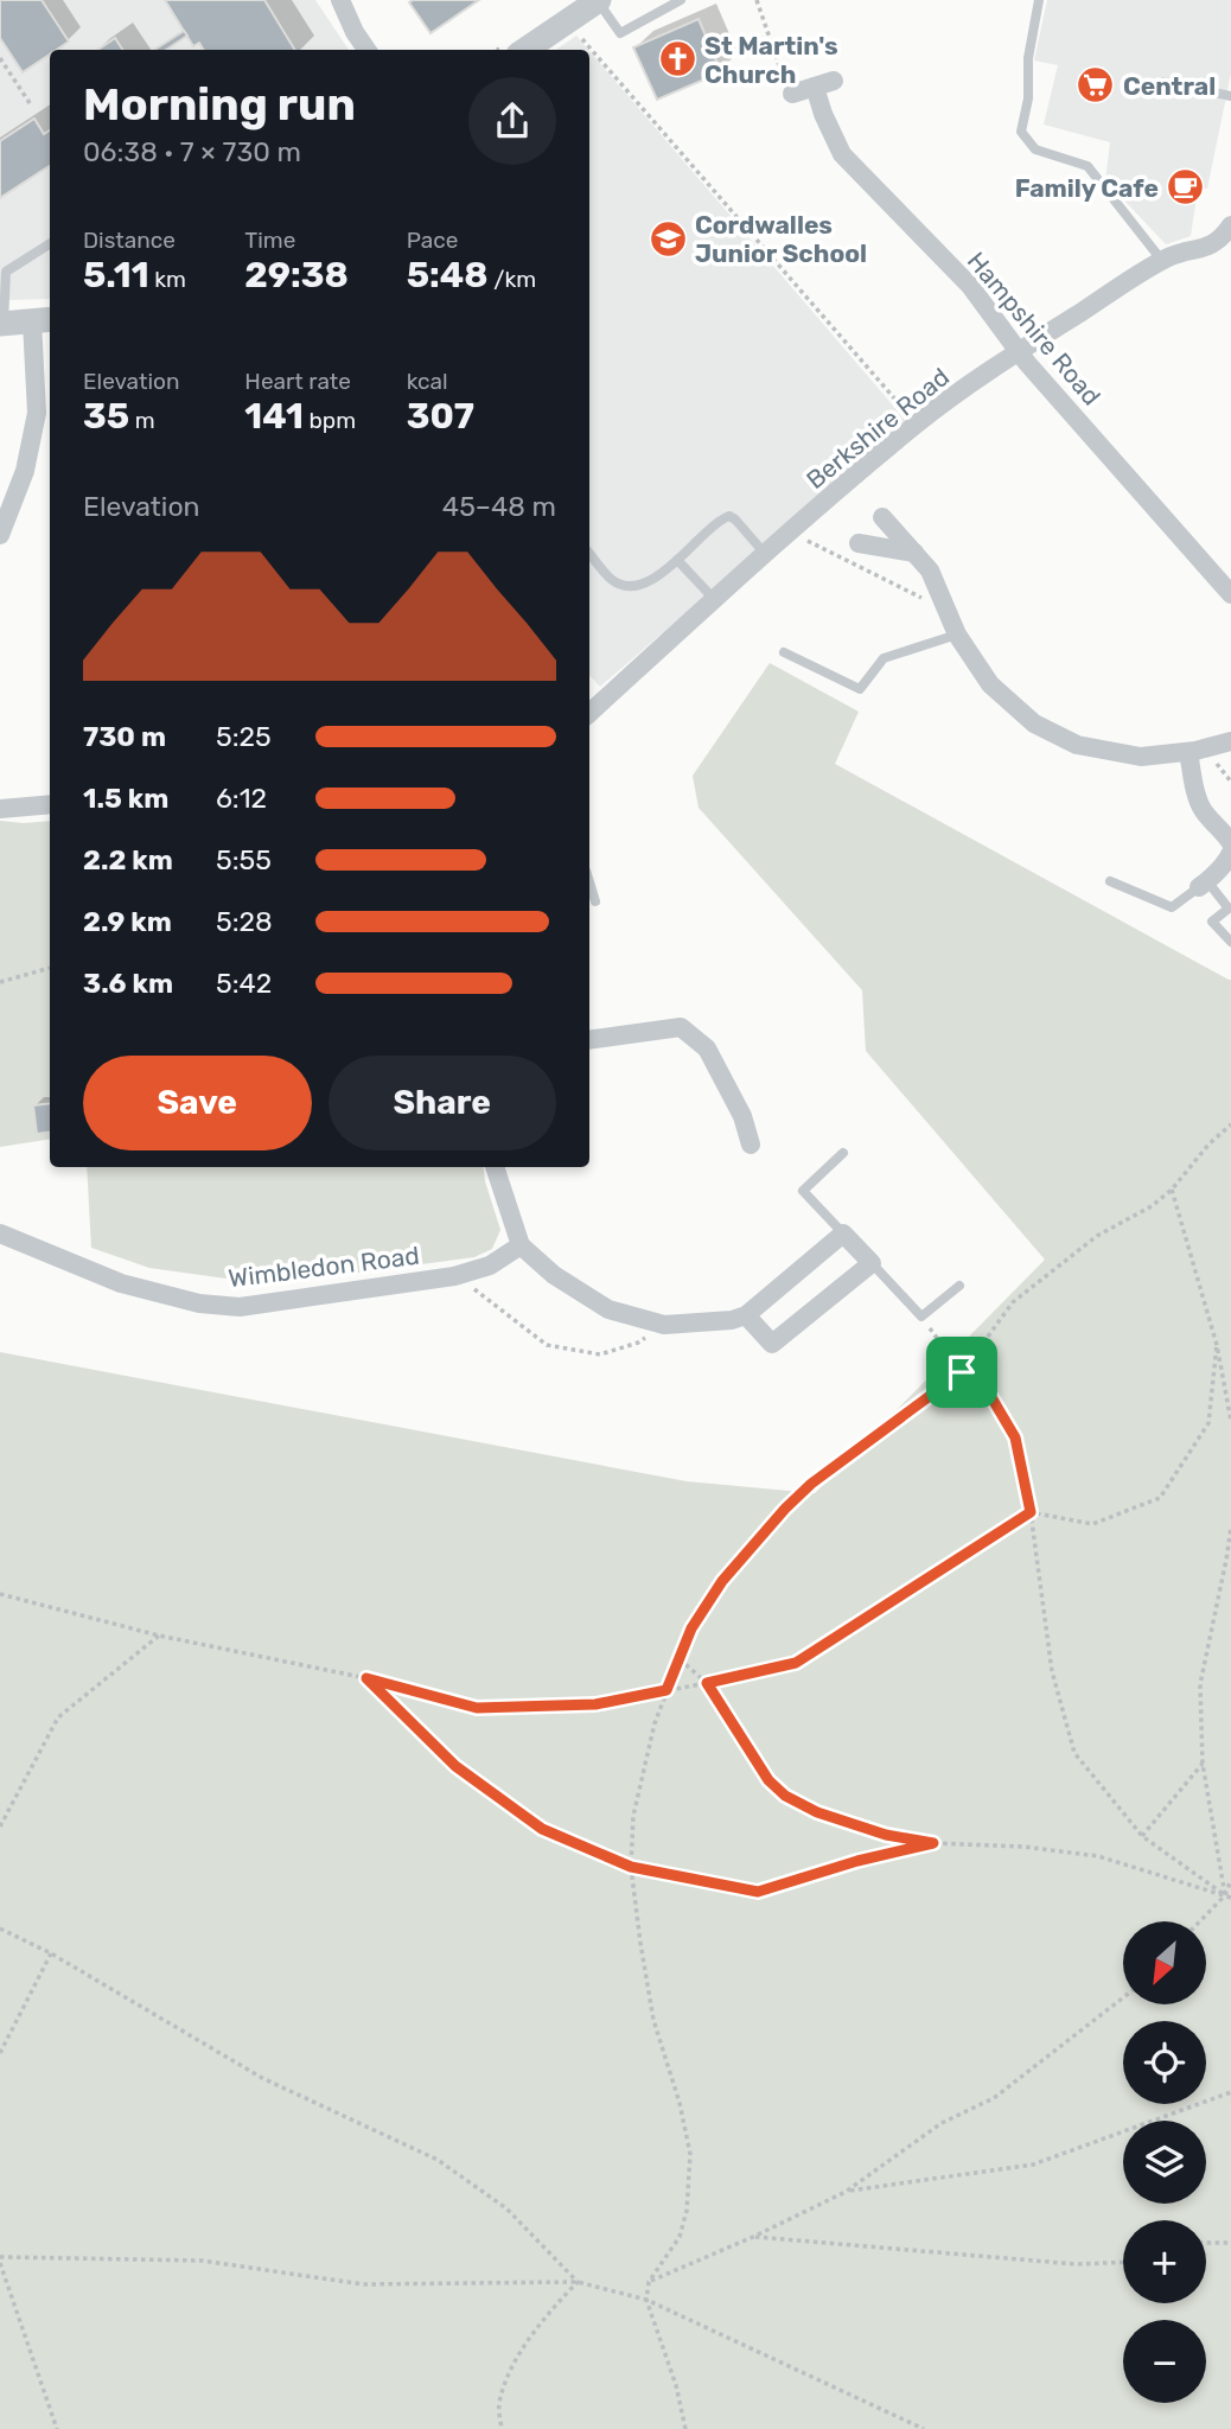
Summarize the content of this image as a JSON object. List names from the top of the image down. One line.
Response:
{"streets":{"street":["Hampshire Road","Berkshire Road","Wimbledon Road"]},"crossings":[["Hampshire Road","Berkshire Road"]],"places":{"church":["St Martin's Church"],"supermarket":["Central"],"cafe":["Family Cafe"],"school or university":["Cordwalles Junior School"]},"north":"bottom left","page":{"heading":["Morning run","06:38 · 7 × 730 m"],"stats":[["Distance","5.11 km"],["Time","29:38"],["Pace","5:48 /km"],["Elevation","35 m"],["Heart rate","141 bpm"],["kcal","307"]],"chart":["Elevation","45–48 m"],"list":[{"name":"730 m","note":"5:25"},{"name":"1.5 km","note":"6:12"},{"name":"2.2 km","note":"5:55"},{"name":"2.9 km","note":"5:28"},{"name":"3.6 km","note":"5:42"}],"buttons":["Save","Share"],"map_buttons":["+","−"]}}
